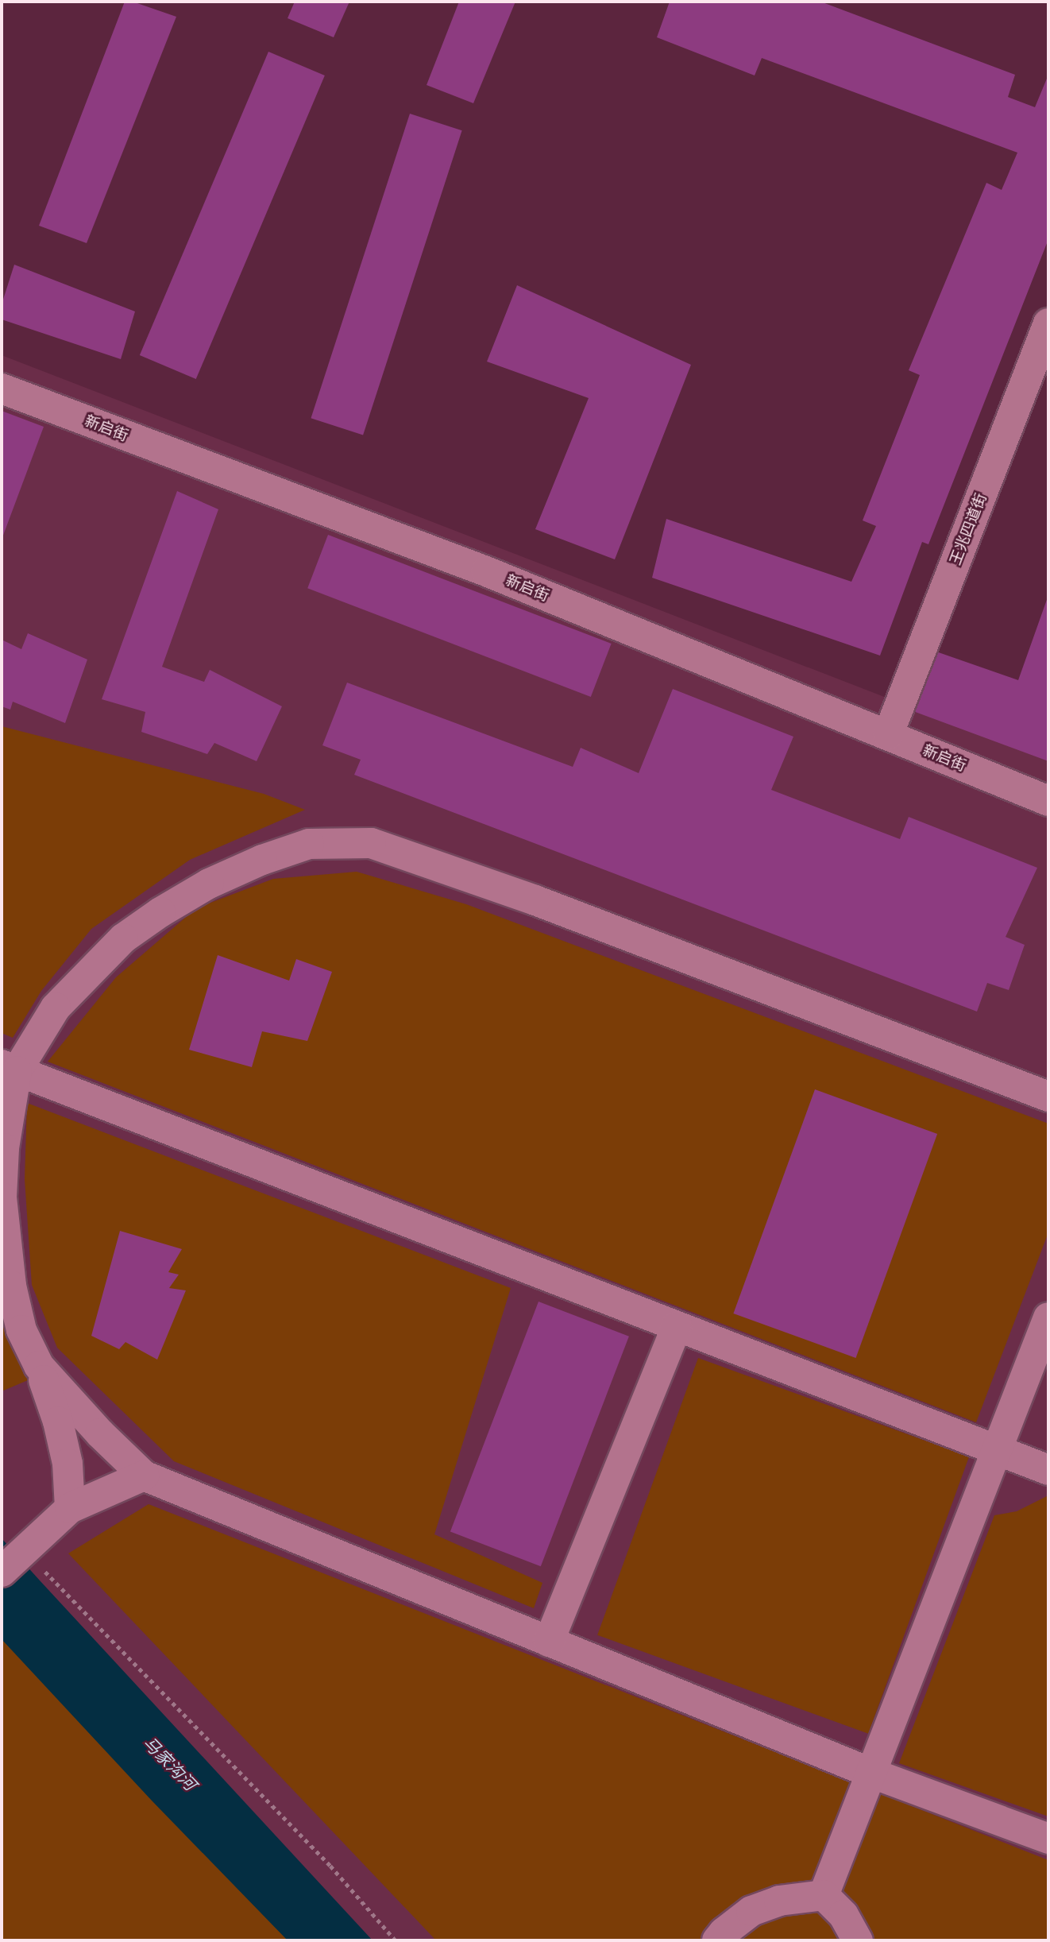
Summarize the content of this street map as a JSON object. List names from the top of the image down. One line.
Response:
{"streets":{"street":["新启街","王兆四道街"]},"crossings":[["新启街","王兆四道街"]],"water":["马家沟河"]}
